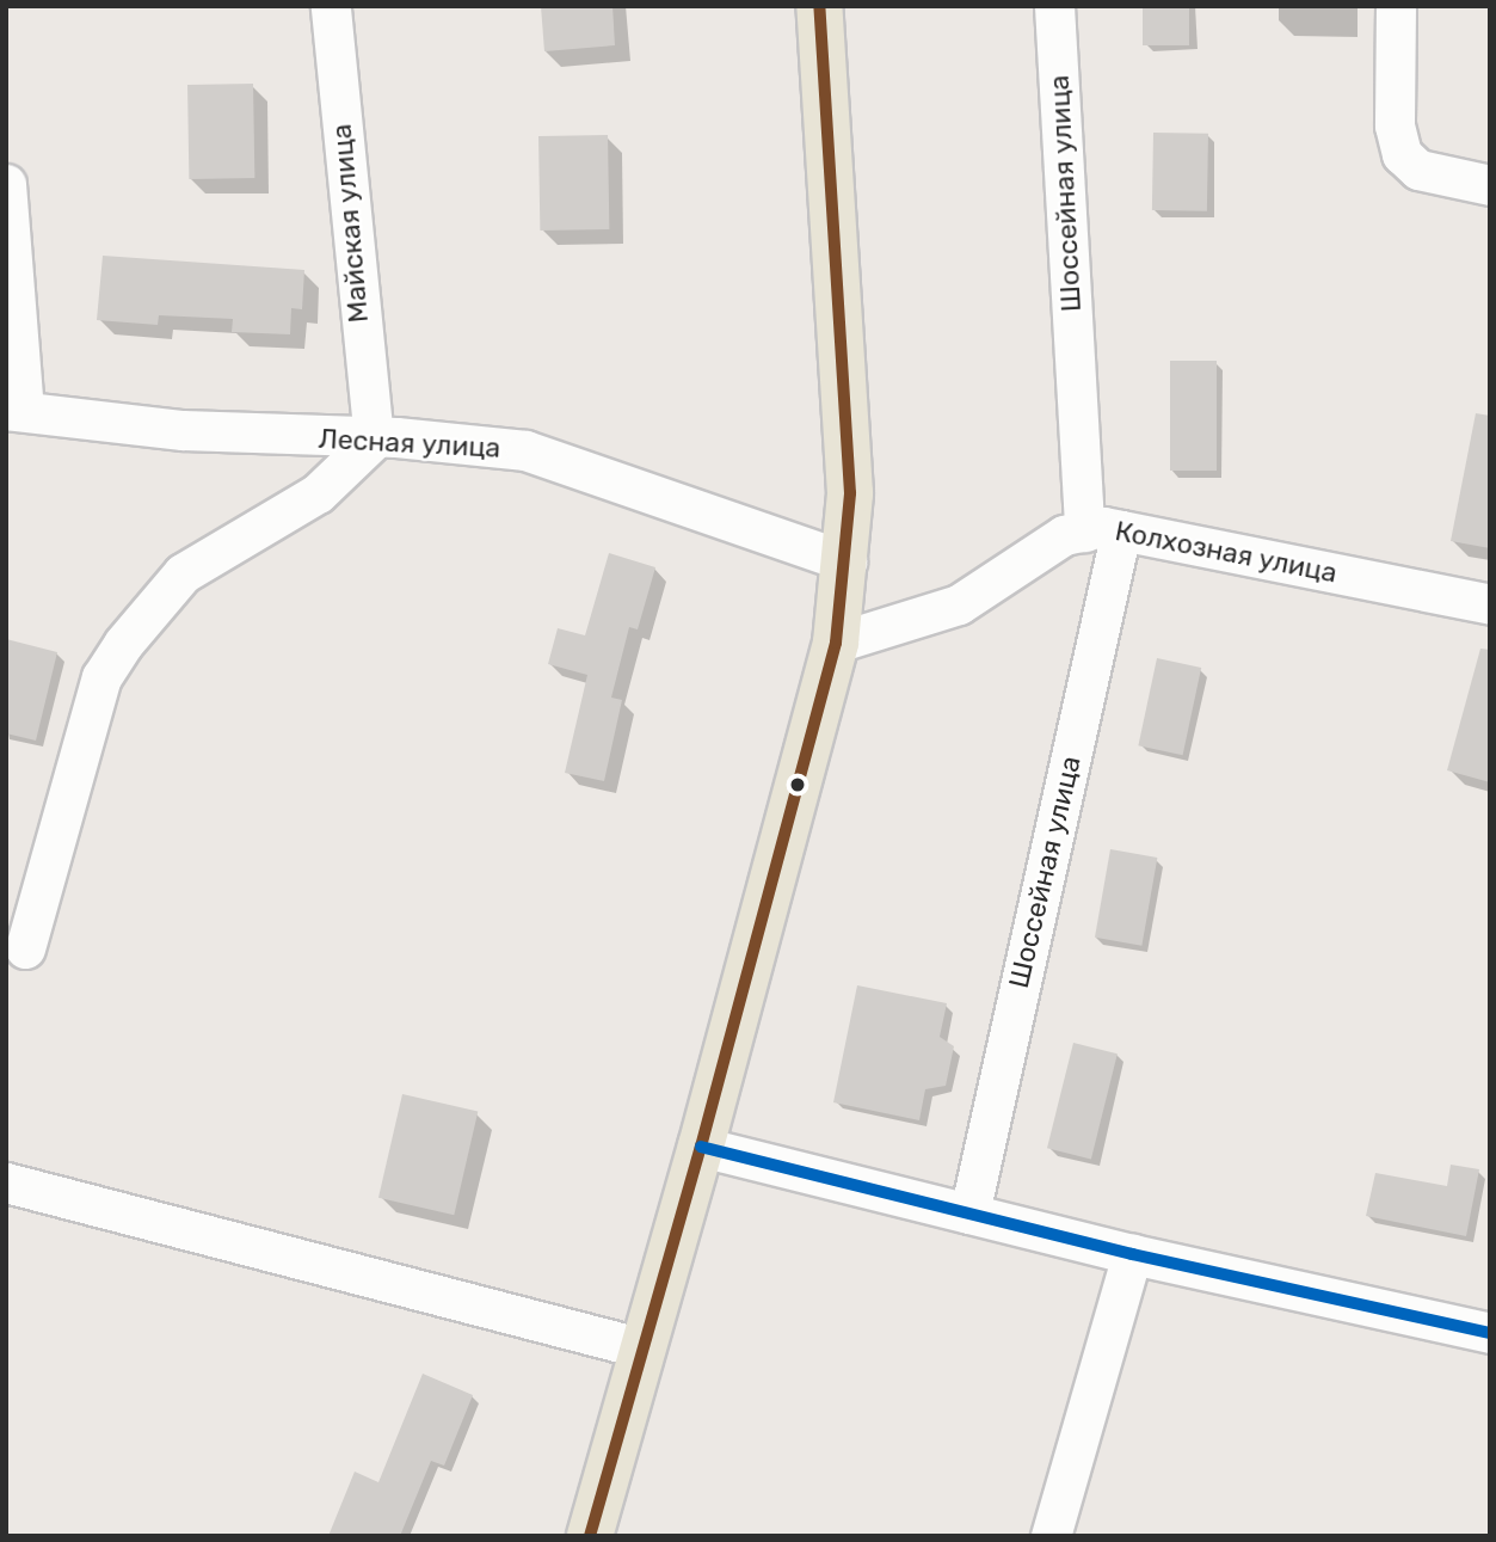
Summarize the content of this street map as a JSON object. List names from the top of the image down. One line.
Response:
{"streets":{"street":["Шоссейная улица","Майская улица","Лесная улица","Колхозная улица"]},"crossings":[["Шоссейная улица","Колхозная улица"],["Майская улица","Лесная улица"]]}
